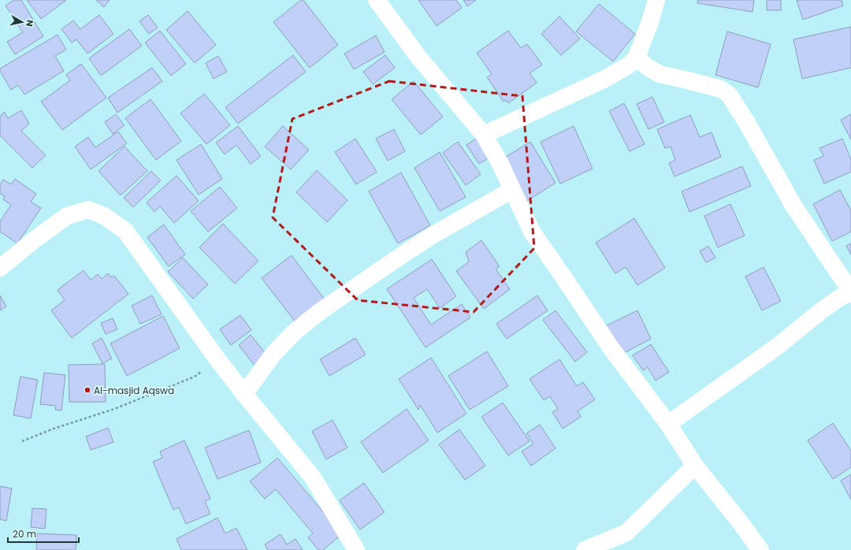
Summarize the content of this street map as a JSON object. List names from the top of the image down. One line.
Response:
{"places":["Al-masjid Aqswa"],"scale_bar":"20 m","north":"right"}
